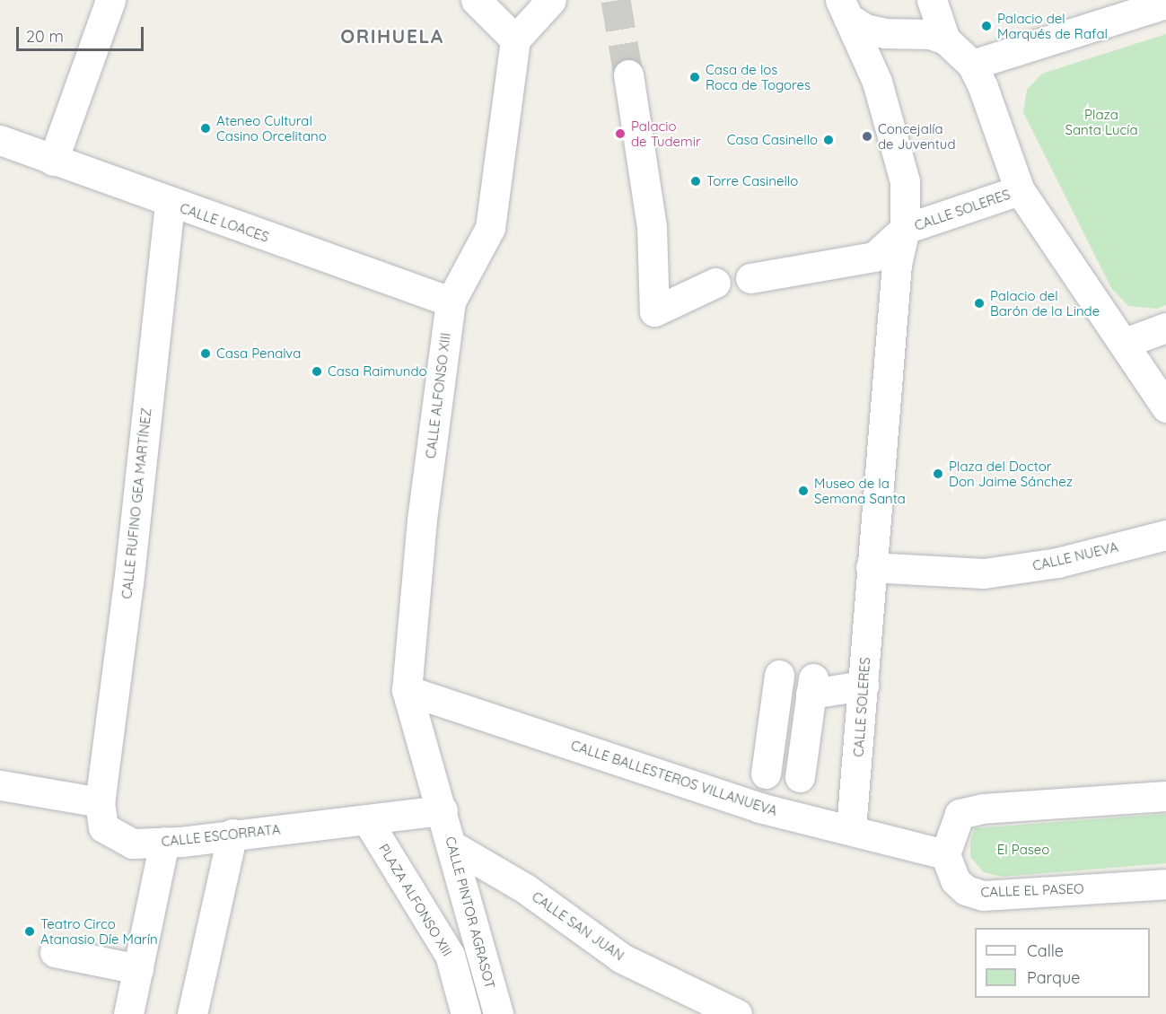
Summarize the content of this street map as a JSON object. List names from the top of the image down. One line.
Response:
{"streets":{"street":["CALLE SOLERES","CALLE LOACES","CALLE ALFONSO XIII","CALLE RUFINO GEA MARTÍNEZ","CALLE NUEVA","CALLE BALLESTEROS VILLANUEVA","CALLE ESCORRATA","CALLE EL PASEO","PLAZA ALFONSO XIII","CALLE PINTOR AGRASOT","CALLE SAN JUAN"]},"crossings":[["CALLE SOLERES","CALLE NUEVA"],["CALLE SOLERES","CALLE BALLESTEROS VILLANUEVA"],["CALLE LOACES","CALLE ALFONSO XIII"],["CALLE LOACES","CALLE RUFINO GEA MARTÍNEZ"],["CALLE ALFONSO XIII","CALLE BALLESTEROS VILLANUEVA"],["CALLE ALFONSO XIII","CALLE ESCORRATA"],["CALLE ALFONSO XIII","CALLE PINTOR AGRASOT"],["CALLE RUFINO GEA MARTÍNEZ","CALLE ESCORRATA"],["CALLE BALLESTEROS VILLANUEVA","CALLE EL PASEO"],["CALLE ESCORRATA","PLAZA ALFONSO XIII"],["CALLE ESCORRATA","CALLE PINTOR AGRASOT"],["CALLE PINTOR AGRASOT","CALLE SAN JUAN"]],"districts":["ORIHUELA"],"parks":["Plaza Santa Lucía","El Paseo"],"places":["Palacio del Marqués de Rafal","Casa de los Roca de Togores","Ateneo Cultural Casino Orcelitano","Palacio de Tudemir","Concejalía de Juventud","Casa Casinello","Torre Casinello","Palacio del Barón de la Linde","Casa Penalva","Casa Raimundo","Plaza del Doctor Don Jaime Sánchez","Museo de la Semana Santa","Teatro Circo Atanasio Díe Marín"],"legend":["Calle","Parque"],"scale_bar":"20 m"}
